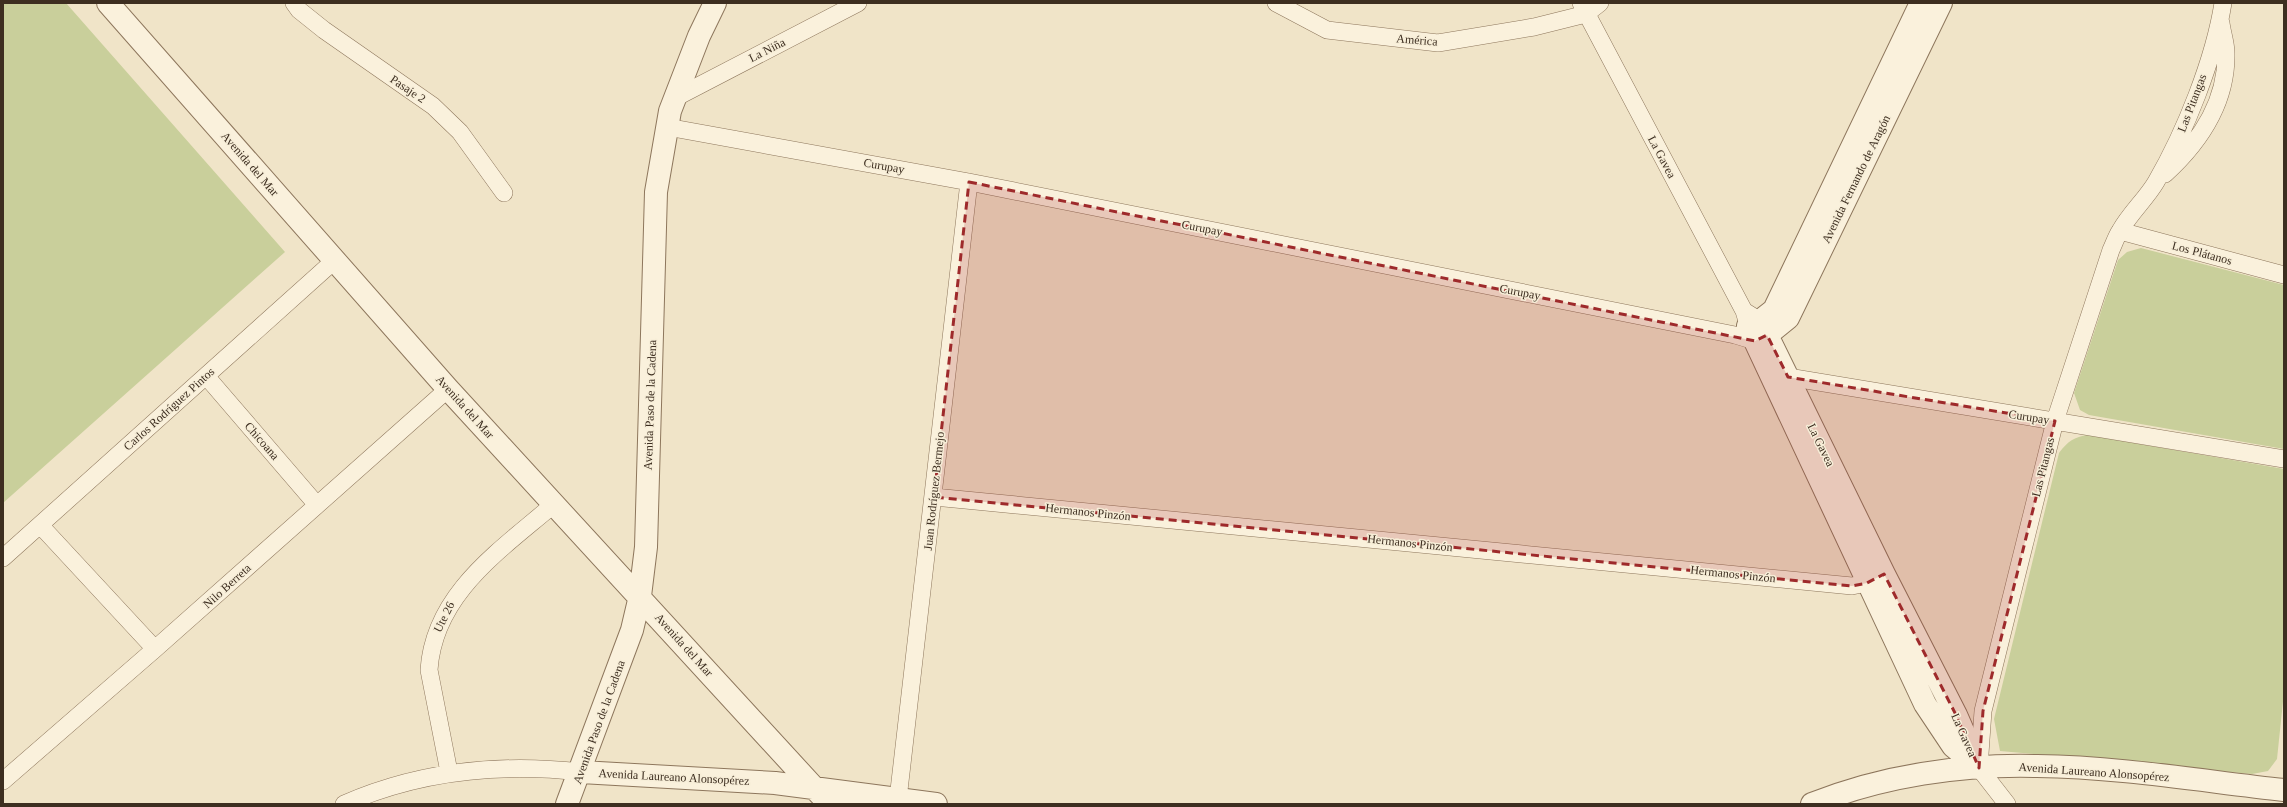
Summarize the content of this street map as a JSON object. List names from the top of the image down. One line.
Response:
{"streets":{"street":["América","La Niña","Pasaje 2","Las Pitangas","La Gavea","Avenida del Mar","Curupay","Avenida Fernando de Aragón","Los Plátanos","Avenida Paso de la Cadena","Carlos Rodríguez Pintos","Chicoana","Juan Rodríguez Bermejo","Hermanos Pinzón","Nilo Berreta","Ute 26","Avenida Laureano Alonsopérez"]},"crossings":[["América","La Gavea"],["La Niña","Avenida Paso de la Cadena"],["Las Pitangas","La Gavea"],["Las Pitangas","Curupay"],["Las Pitangas","Los Plátanos"],["Las Pitangas","Avenida Laureano Alonsopérez"],["La Gavea","Curupay"],["La Gavea","Avenida Fernando de Aragón"],["La Gavea","Hermanos Pinzón"],["La Gavea","Avenida Laureano Alonsopérez"],["Avenida del Mar","Avenida Paso de la Cadena"],["Avenida del Mar","Carlos Rodríguez Pintos"],["Avenida del Mar","Nilo Berreta"],["Avenida del Mar","Ute 26"],["Avenida del Mar","Avenida Laureano Alonsopérez"],["Curupay","Avenida Fernando de Aragón"],["Curupay","Avenida Paso de la Cadena"],["Curupay","Juan Rodríguez Bermejo"],["Avenida Paso de la Cadena","Avenida Laureano Alonsopérez"],["Carlos Rodríguez Pintos","Chicoana"],["Chicoana","Nilo Berreta"],["Juan Rodríguez Bermejo","Hermanos Pinzón"],["Juan Rodríguez Bermejo","Avenida Laureano Alonsopérez"],["Ute 26","Avenida Laureano Alonsopérez"]]}
